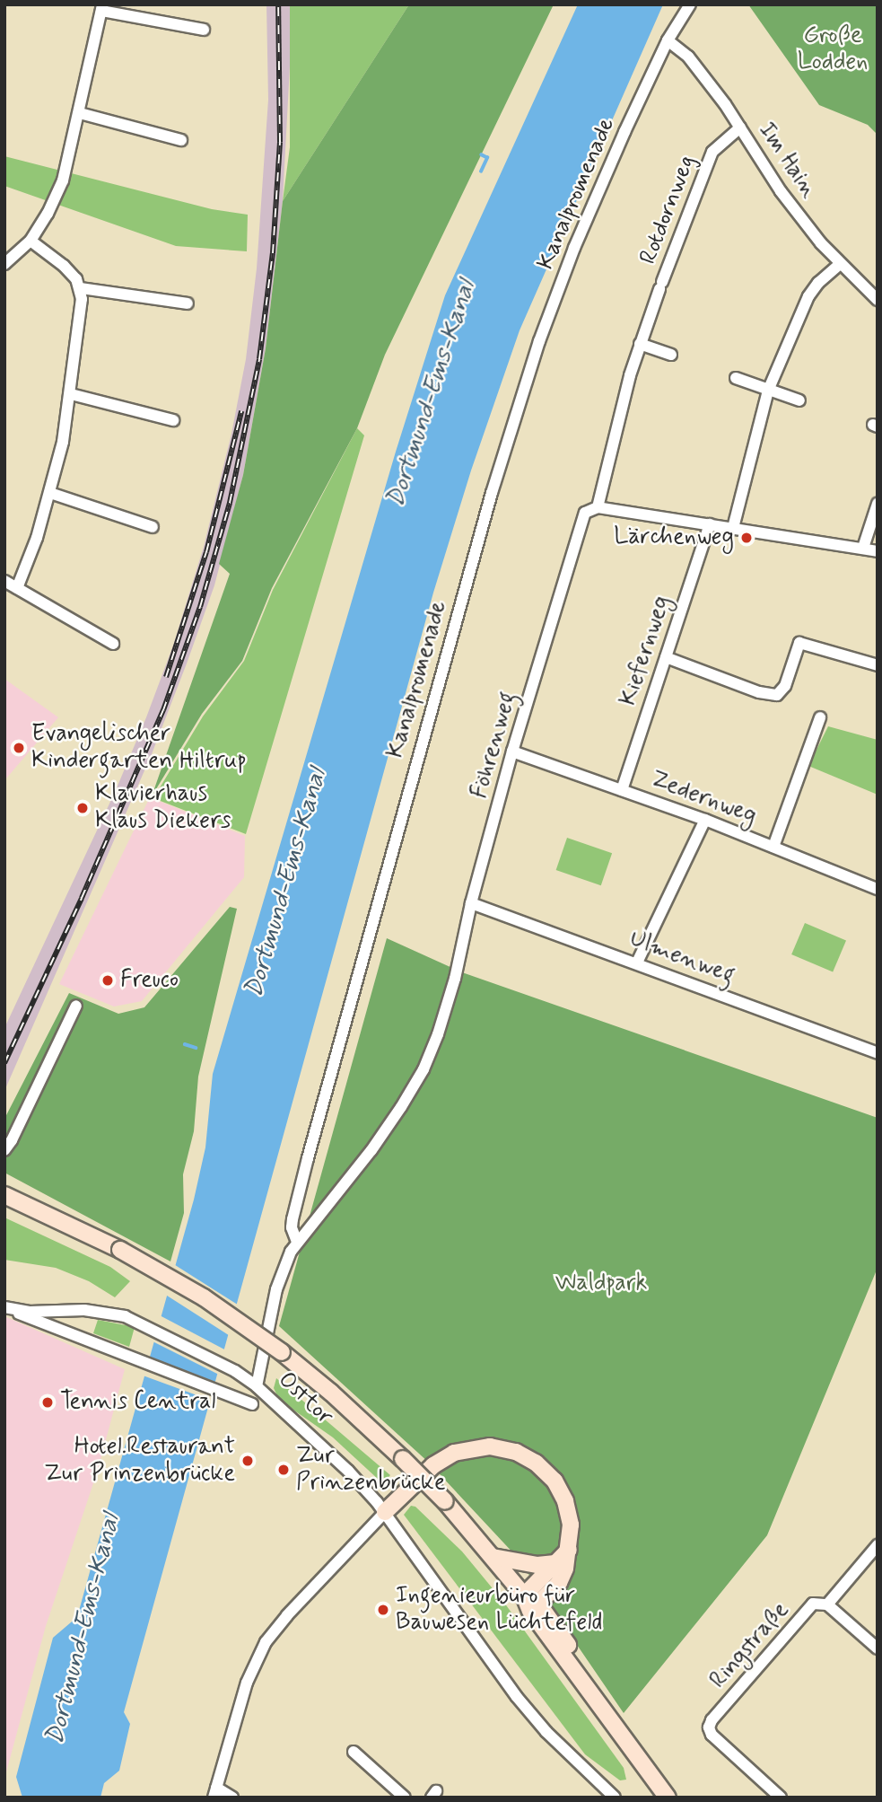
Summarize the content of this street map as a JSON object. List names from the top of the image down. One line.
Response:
{"streets":{"main road":["Osttor"],"street":["Im Hain","Kanalpromenade","Rotdornweg","Kiefernweg","Föhrenweg","Zedernweg","Ulmenweg","Ringstraße"]},"crossings":[["Im Hain","Kanalpromenade"],["Im Hain","Rotdornweg"],["Kanalpromenade","Föhrenweg"],["Rotdornweg","Föhrenweg"],["Kiefernweg","Zedernweg"],["Föhrenweg","Zedernweg"],["Föhrenweg","Ulmenweg"]],"water":["Dortmund-Ems-Kanal"],"parks":["Große Lodden","Waldpark"],"places":["Lärchenweg","Evangelischer Kindergarten Hiltrup","Klavierhaus Klaus Diekers","Freuco","Tennis Central","Hotel.Restaurant Zur Prinzenbrücke","Zur Prinzenbrücke","Ingenieurbüro für Bauwesen Lüchtefeld"]}
